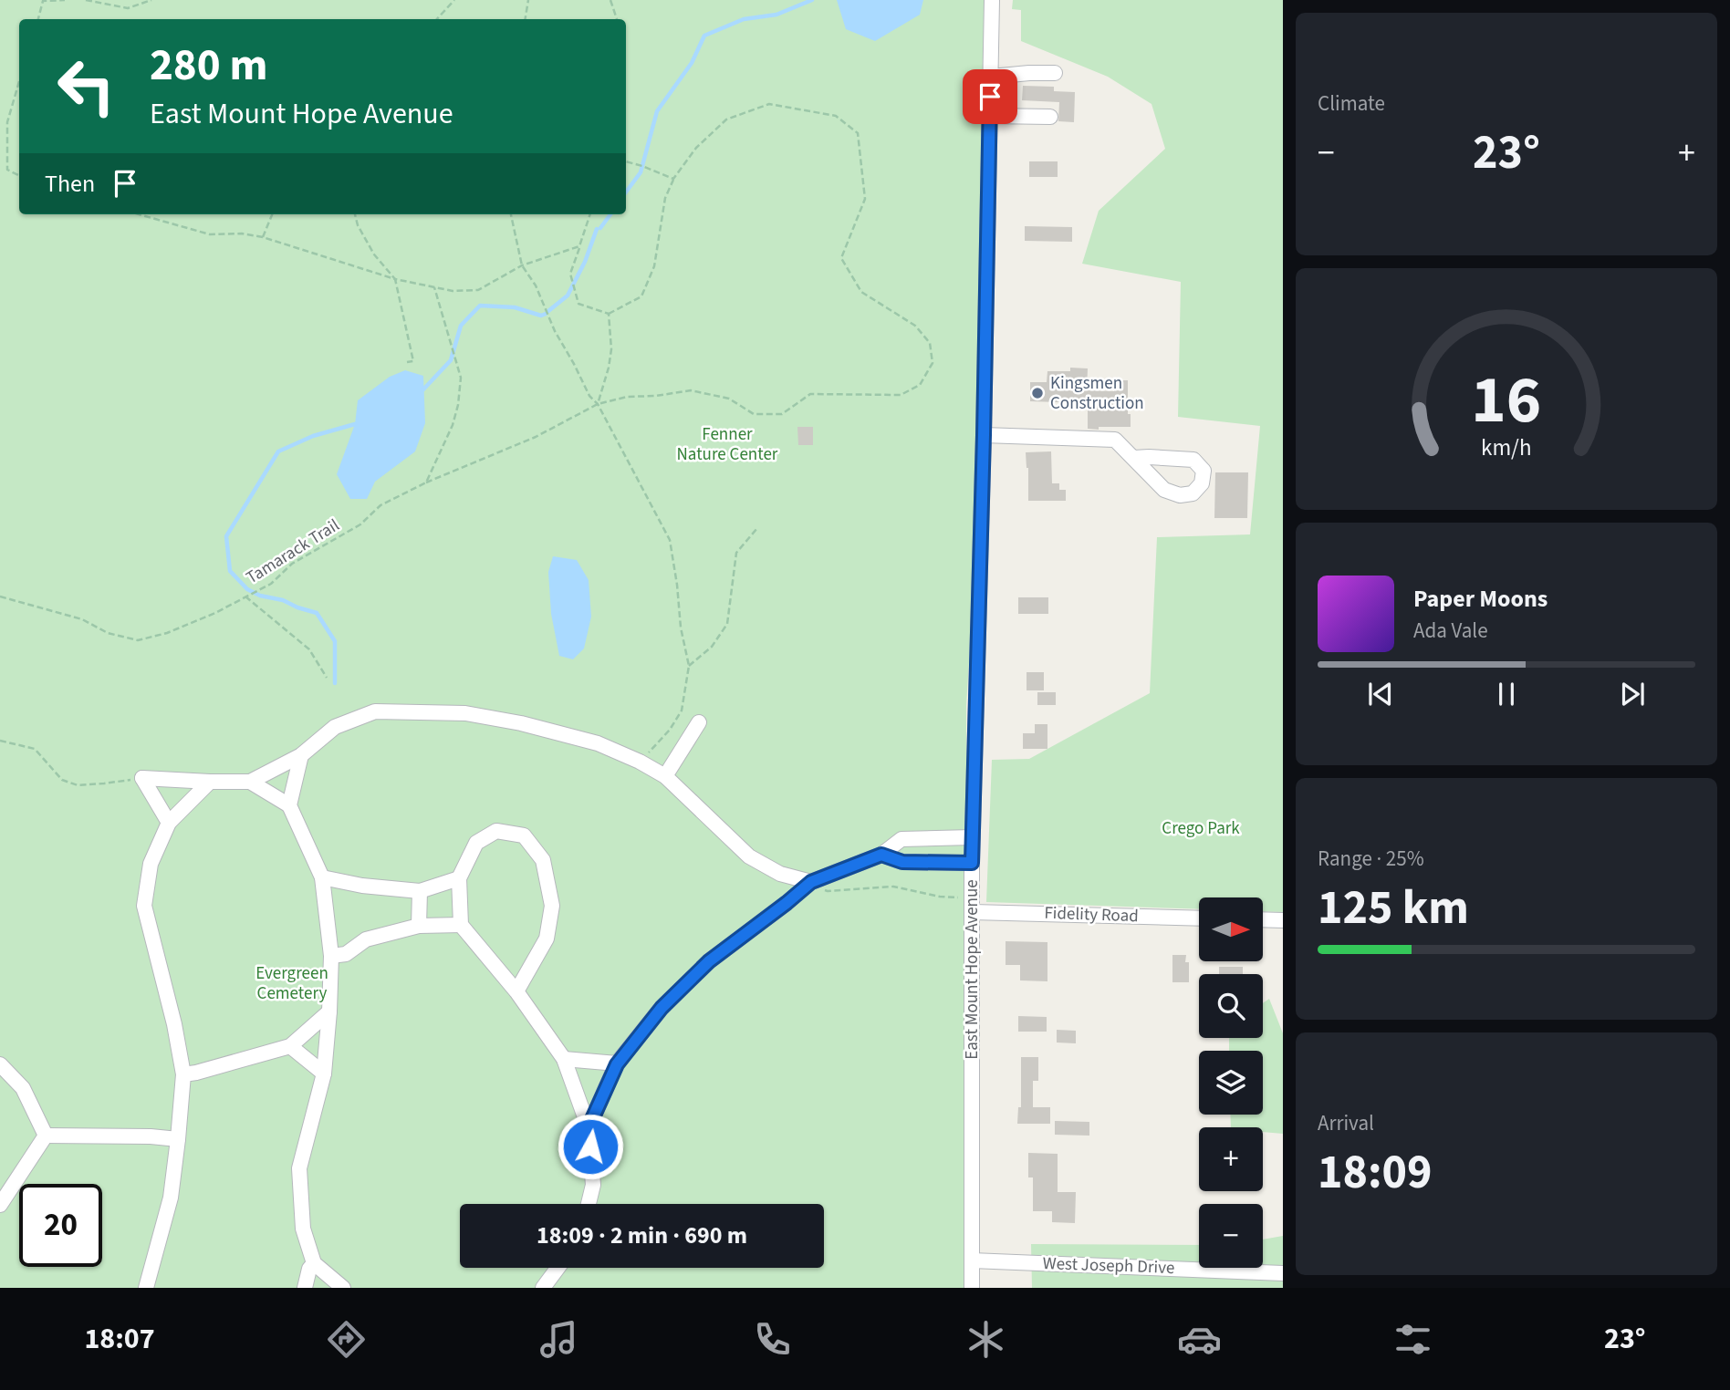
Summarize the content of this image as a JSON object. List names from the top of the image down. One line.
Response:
{"streets":{"street":["Fidelity Road","East Mount Hope Avenue","West Joseph Drive"],"path":["Tamarack Trail"]},"crossings":[["Fidelity Road","East Mount Hope Avenue"],["East Mount Hope Avenue","West Joseph Drive"]],"parks":["Fenner Nature Center","Crego Park","Evergreen Cemetery"],"places":["Kingsmen Construction"],"north":"right","page":{"tile":["Climate",["Range · 25%","125 km"],["Arrival","18:09"]],"turn":["280 m","East Mount Hope Avenue"],"heat":["−","23°","+"],"then":"Then","song":["Paper Moons","Ada Vale"],"map_buttons":["+","−"],"limit":"20","trip":"18:09 · 2 min · 690 m","tabs":["18:07","23°"],"gauge":["16","km/h"]}}
